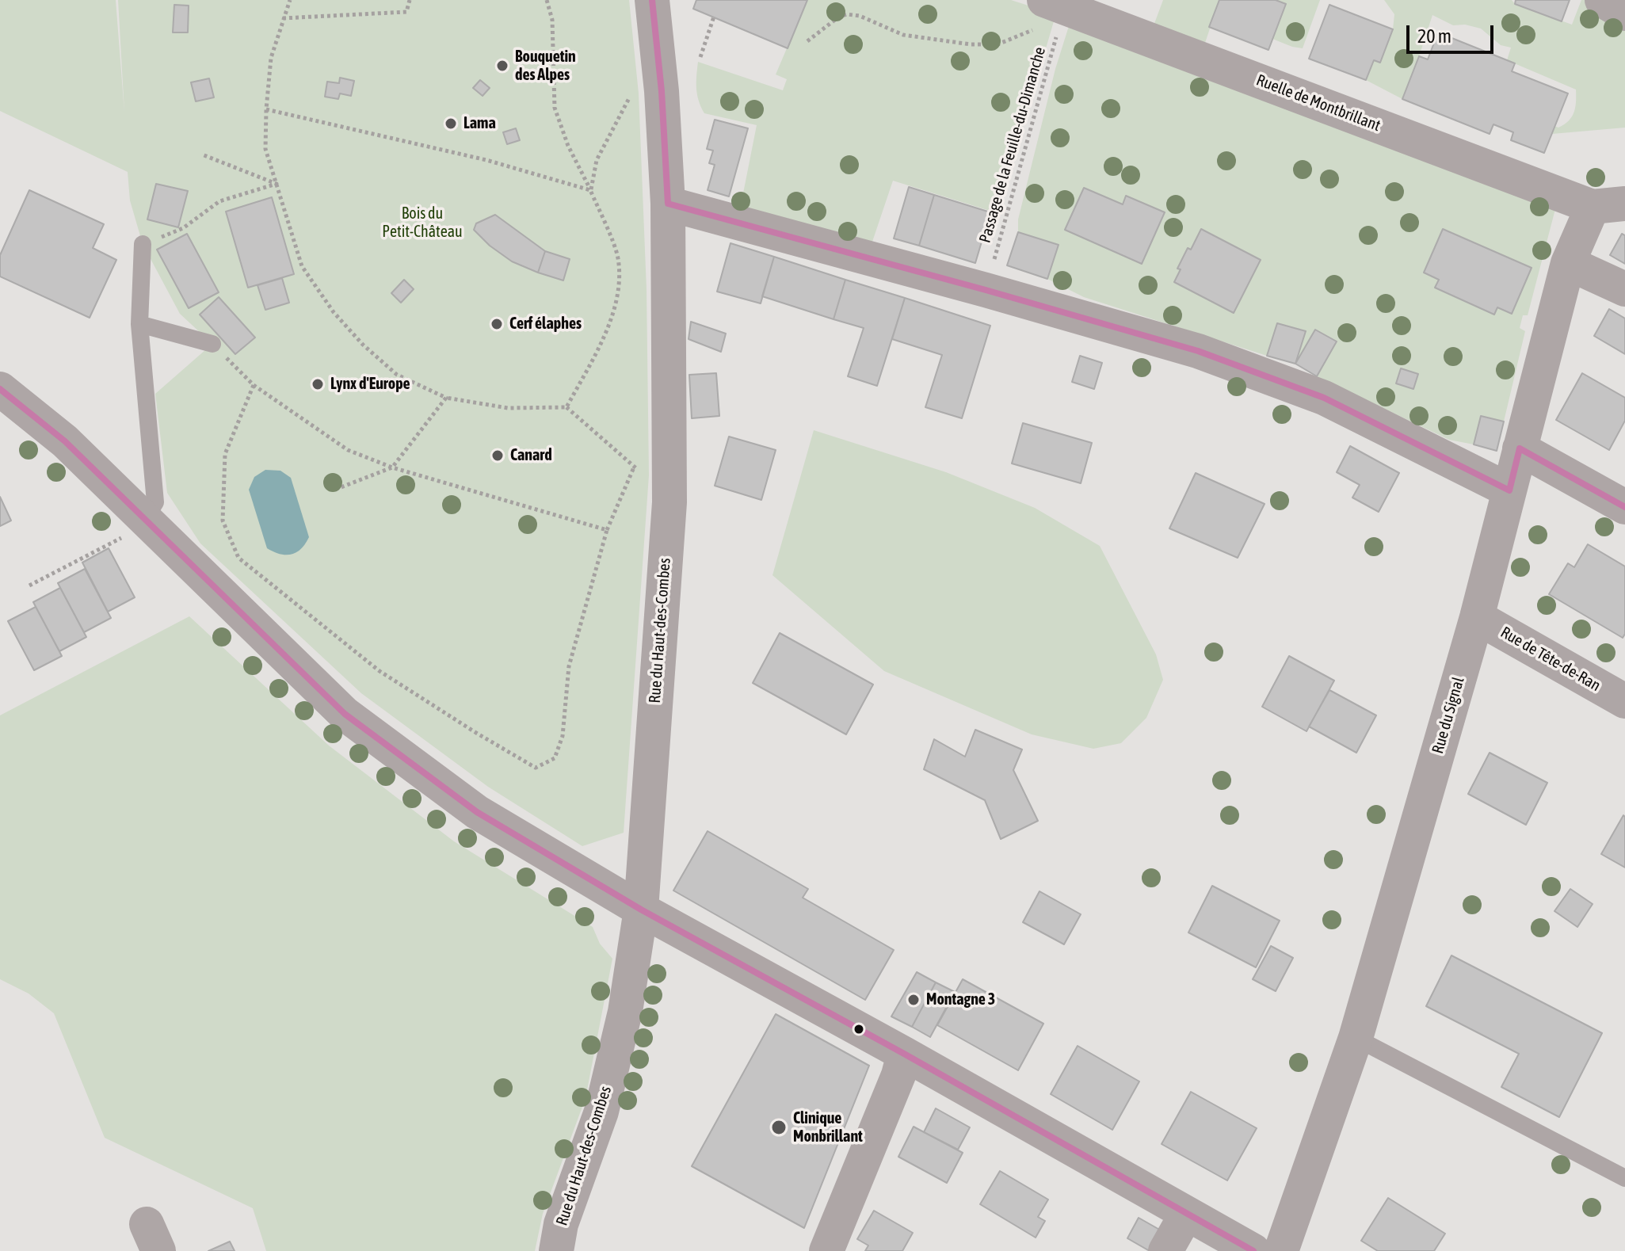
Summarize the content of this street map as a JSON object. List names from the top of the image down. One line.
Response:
{"streets":{"street":["Ruelle de Montbrillant","Rue du Haut-des-Combes","Rue de Tête-de-Ran","Rue du Signal"],"path":["Passage de la Feuille-du-Dimanche"]},"crossings":[["Ruelle de Montbrillant","Passage de la Feuille-du-Dimanche"],["Ruelle de Montbrillant","Rue du Signal"],["Rue de Tête-de-Ran","Rue du Signal"]],"parks":["Bois du Petit-Château"],"places":["Bouquetin des Alpes","Lama","Cerf élaphes","Lynx d'Europe","Canard","Montagne 3","Clinique Monbrillant"],"scale_bar":"20 m"}
